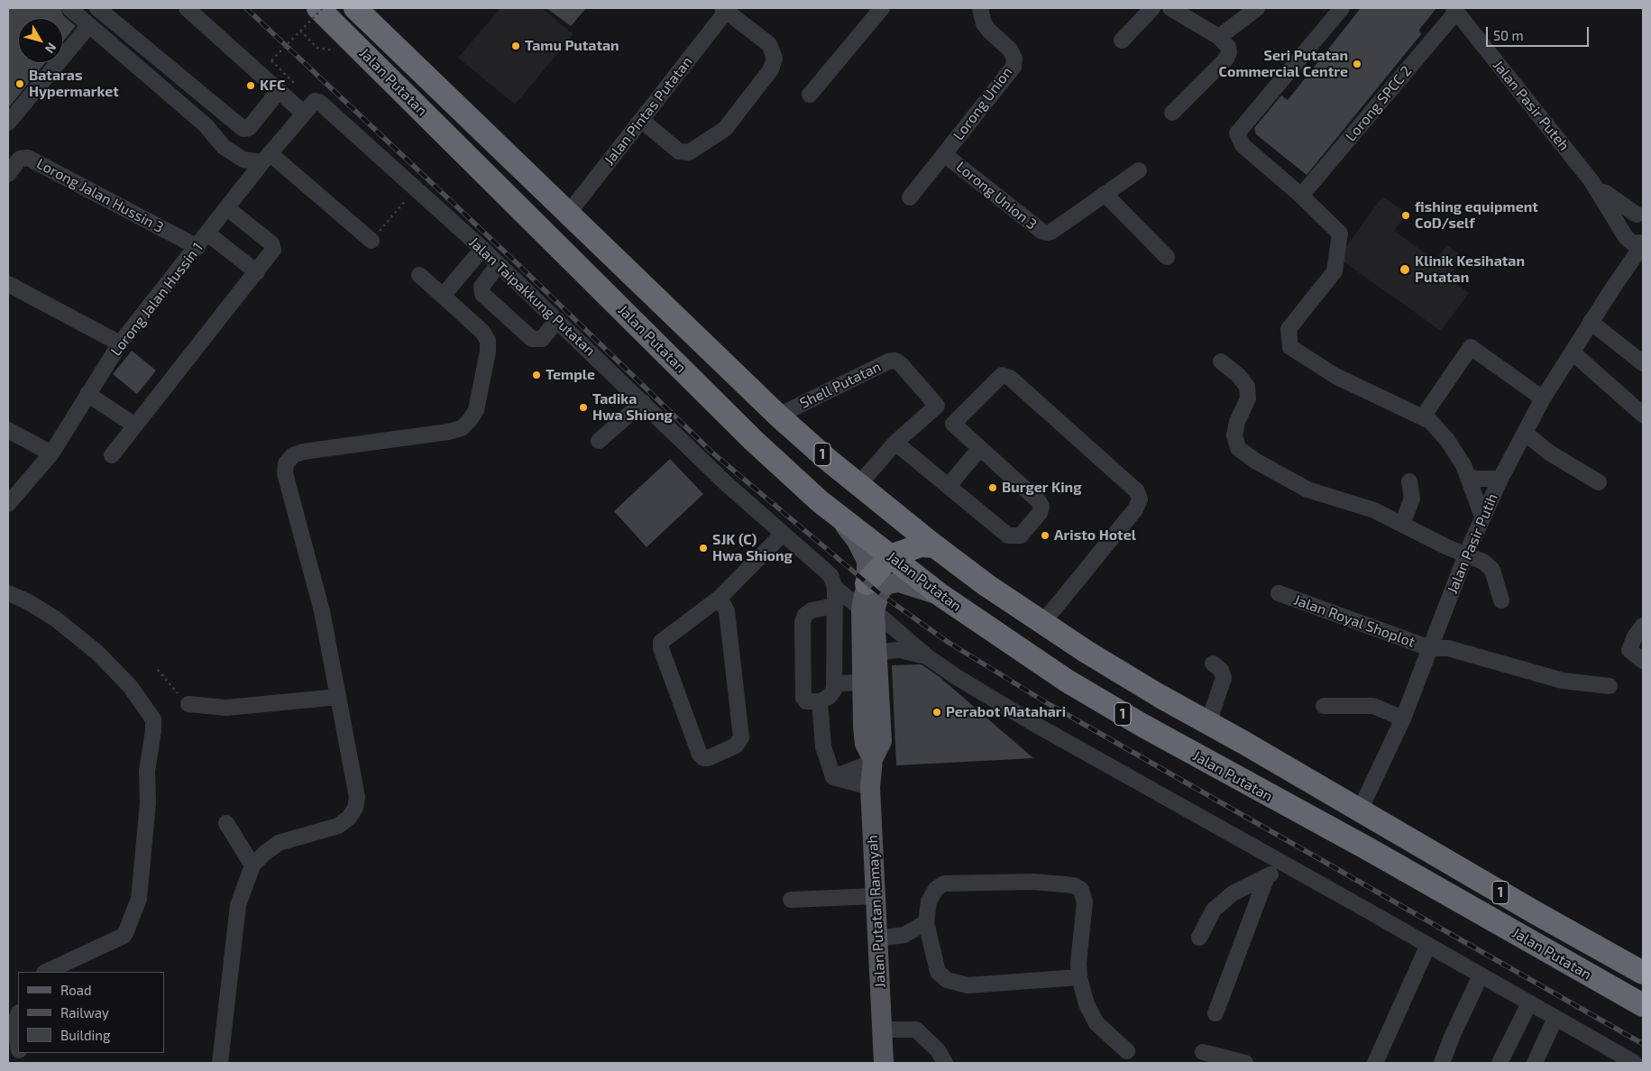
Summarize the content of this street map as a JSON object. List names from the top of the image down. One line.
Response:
{"streets":{"highway":["Jalan Putatan","1"],"main road":["Jalan Putatan Ramayah"],"street":["Lorong Union","Lorong SPCC 2","Jalan Pasir Puteh","Jalan Pintas Putatan","Lorong Jalan Hussin 3","Lorong Union 3","Jalan Taipakkung Putatan","Lorong Jalan Hussin 1","Shell Putatan","Jalan Pasir Putih","Jalan Royal Shoplot"]},"crossings":[["Jalan Putatan","Jalan Pintas Putatan"],["Jalan Putatan","Shell Putatan"],["Jalan Putatan","Jalan Pasir Putih"],["Jalan Putatan","Jalan Putatan Ramayah"],["Lorong Union","Lorong Union 3"],["Lorong SPCC 2","Jalan Pasir Puteh"],["Jalan Pasir Puteh","Jalan Pasir Putih"],["Lorong Jalan Hussin 3","Lorong Jalan Hussin 1"],["Jalan Taipakkung Putatan","Lorong Jalan Hussin 1"],["Jalan Taipakkung Putatan","Jalan Putatan Ramayah"],["Jalan Pasir Putih","Jalan Royal Shoplot"]],"places":["Tamu Putatan","Seri Putatan Commercial Centre","Bataras Hypermarket","KFC","fishing equipment CoD/self","Klinik Kesihatan Putatan","Temple","Tadika Hwa Shiong","Burger King","Aristo Hotel","SJK (C) Hwa Shiong","Perabot Matahari"],"legend":["Road","Railway","Building"],"scale_bar":"50 m","north":"bottom right"}
